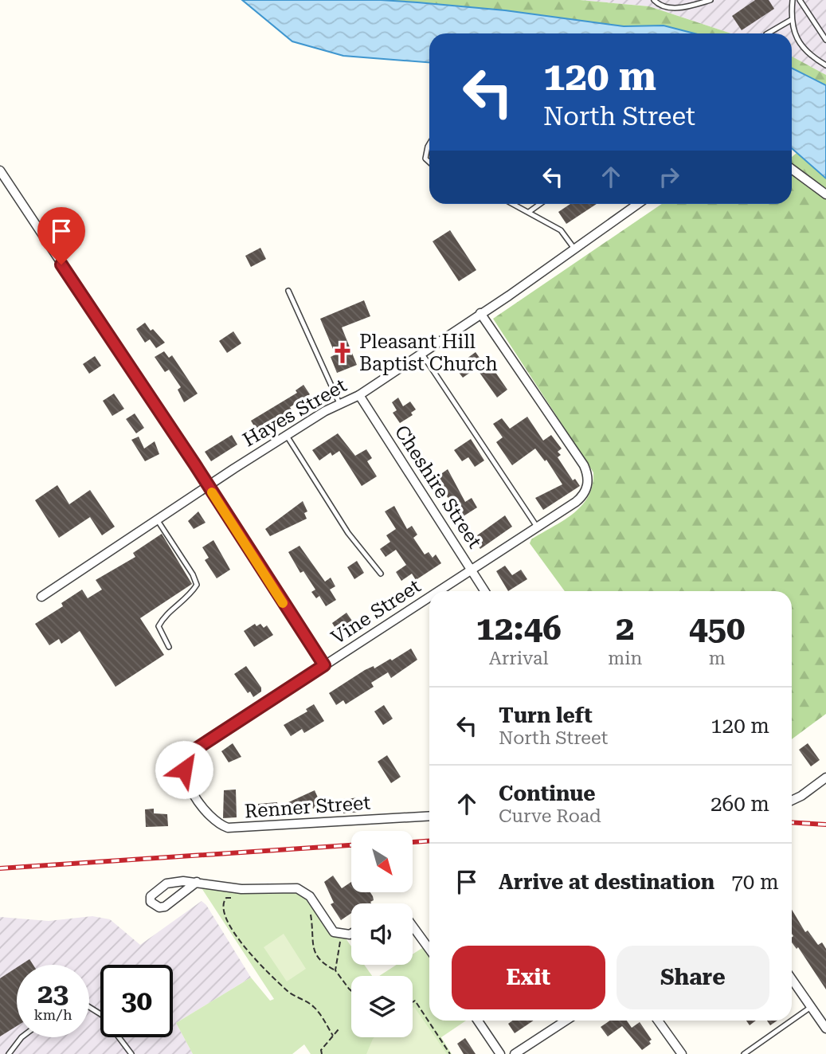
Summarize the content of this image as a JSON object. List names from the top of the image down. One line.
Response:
{"streets":{"street":["Hayes Street","Cheshire Street","Vine Street","Renner Street"]},"crossings":[["Hayes Street","Cheshire Street"],["Hayes Street","Vine Street"],["Cheshire Street","Vine Street"],["Vine Street","Renner Street"]],"places":{"church":["Pleasant Hill Baptist Church"]},"north":"bottom right","page":{"turn":["120 m","North Street"],"eta":["12:46","Arrival","2","min","450","m"],"list":[{"name":"Turn left","note":"North Street","value":"120 m"},{"name":"Continue","note":"Curve Road","value":"260 m"},{"name":"Arrive at destination","value":"70 m"}],"buttons":["Exit","Share"],"speed":"23 km/h","limit":"30"}}
